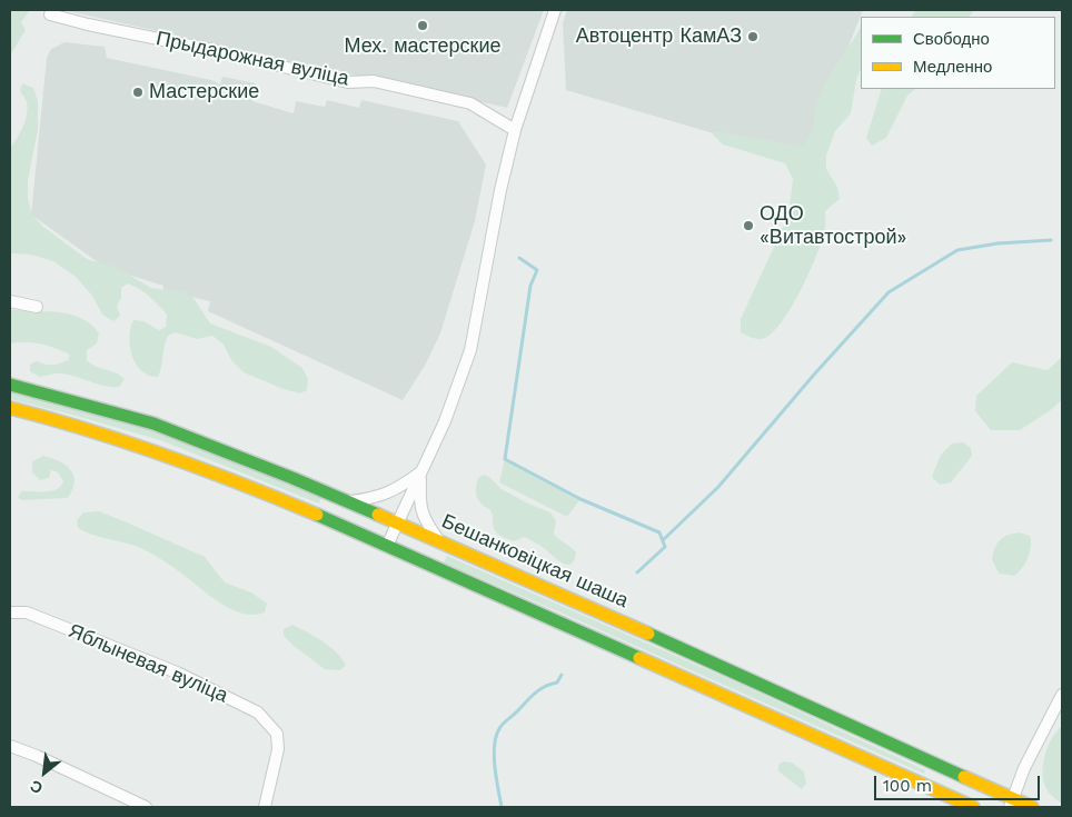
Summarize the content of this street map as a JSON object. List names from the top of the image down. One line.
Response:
{"streets":{"main road":["Бешанковіцкая шаша"],"street":["Прыдарожная вуліца","Яблыневая вуліца"]},"places":["Мех. мастерские","Автоцентр КамАЗ","Мастерские","ОДО «Витавтострой»"],"legend":["Свободно","Медленно"],"scale_bar":"100 m","north":"bottom left"}
